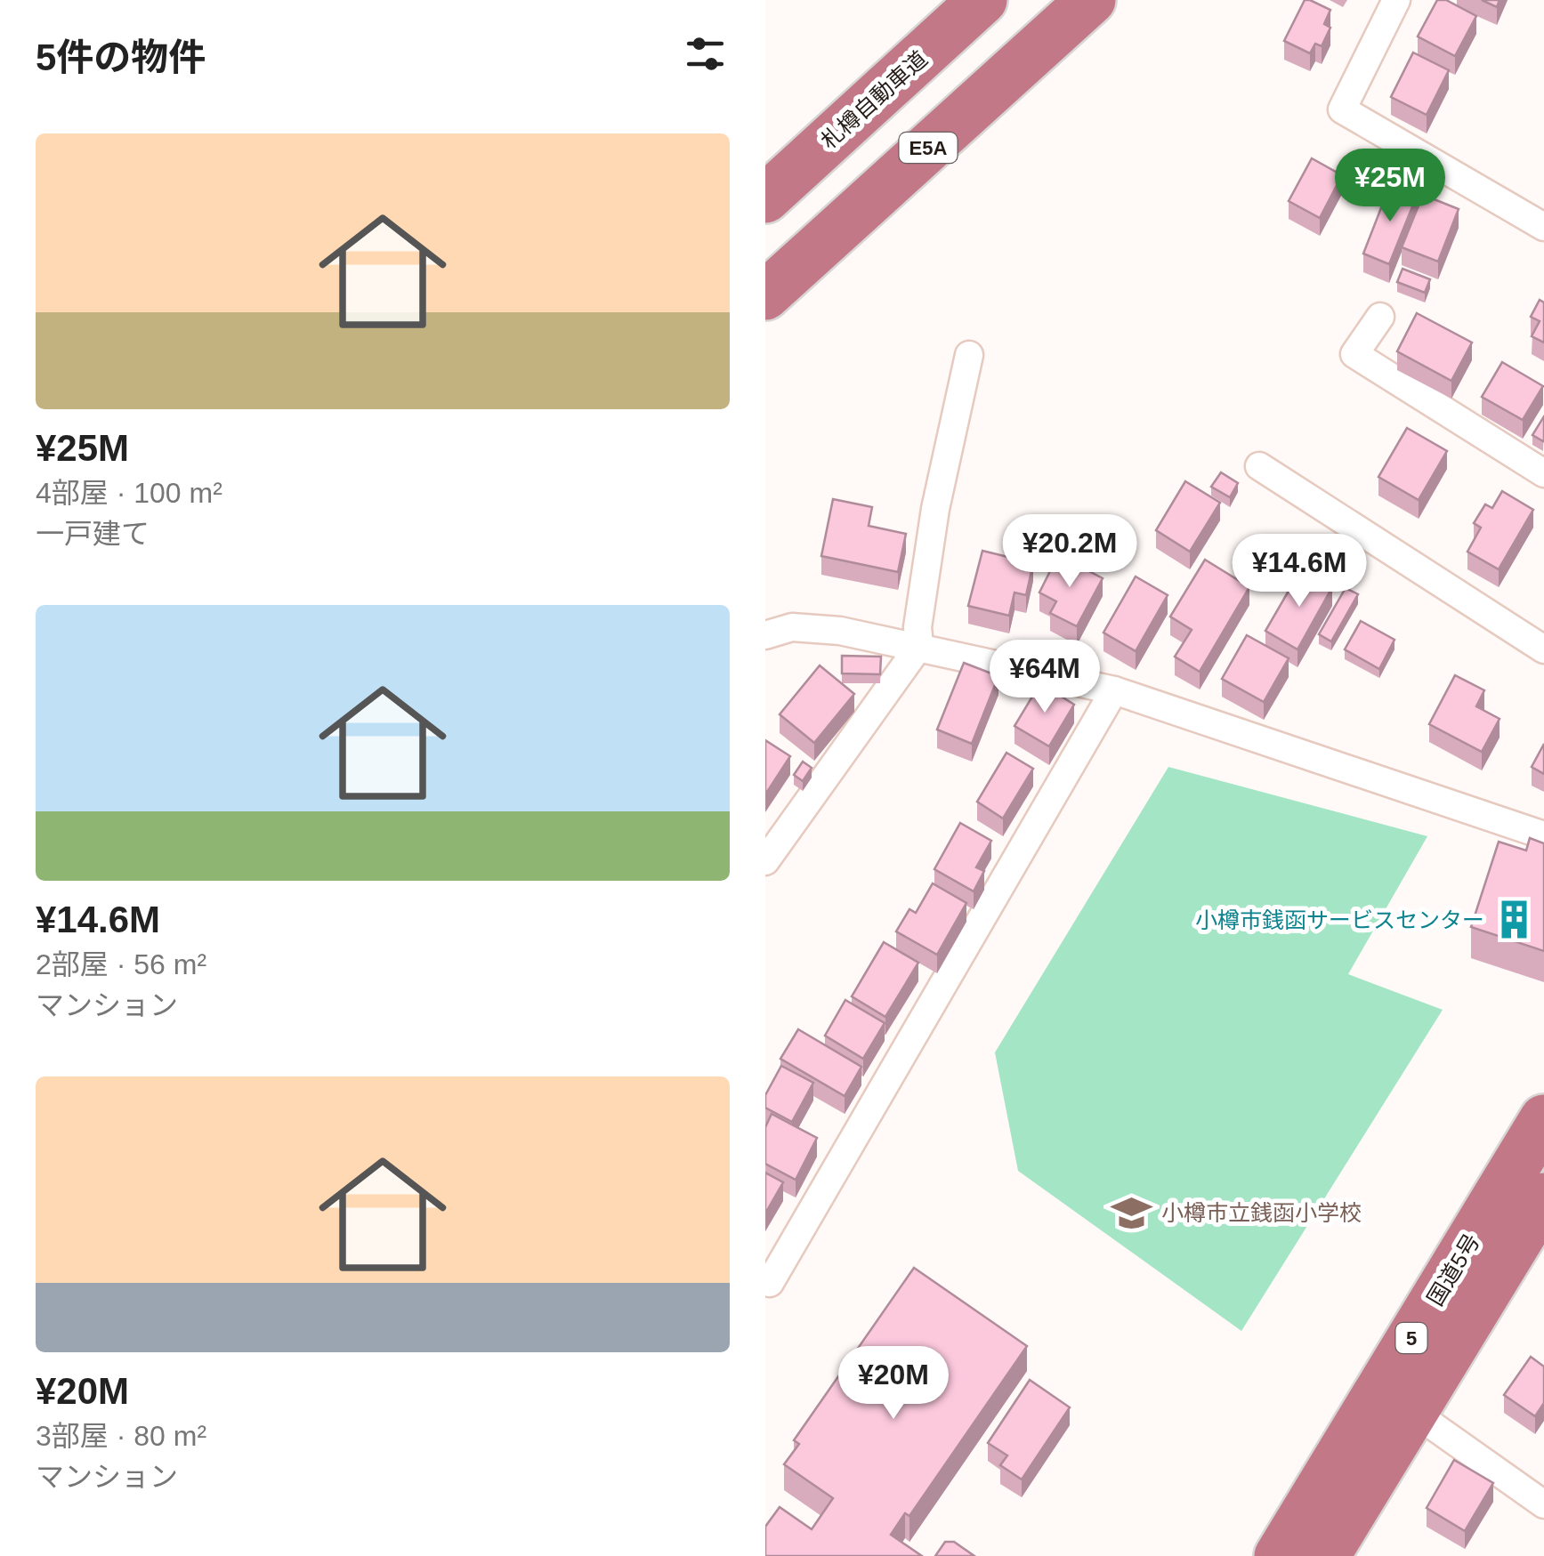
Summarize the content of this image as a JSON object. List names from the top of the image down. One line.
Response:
{"streets":{"highway":["札樽自動車道","E5A","国道5号","5"]},"places":{"building":["小樽市銭函サービスセンター"],"school or university":["小樽市立銭函小学校"]},"page":{"heading":"5件の物件","list":[{"name":"¥25M","note":"4部屋 · 100 m² · 一戸建て"},{"name":"¥14.6M","note":"2部屋 · 56 m² · マンション"},{"name":"¥20M","note":"3部屋 · 80 m² · マンション"}],"price":["¥25M","¥20.2M","¥14.6M","¥64M","¥20M"]}}
